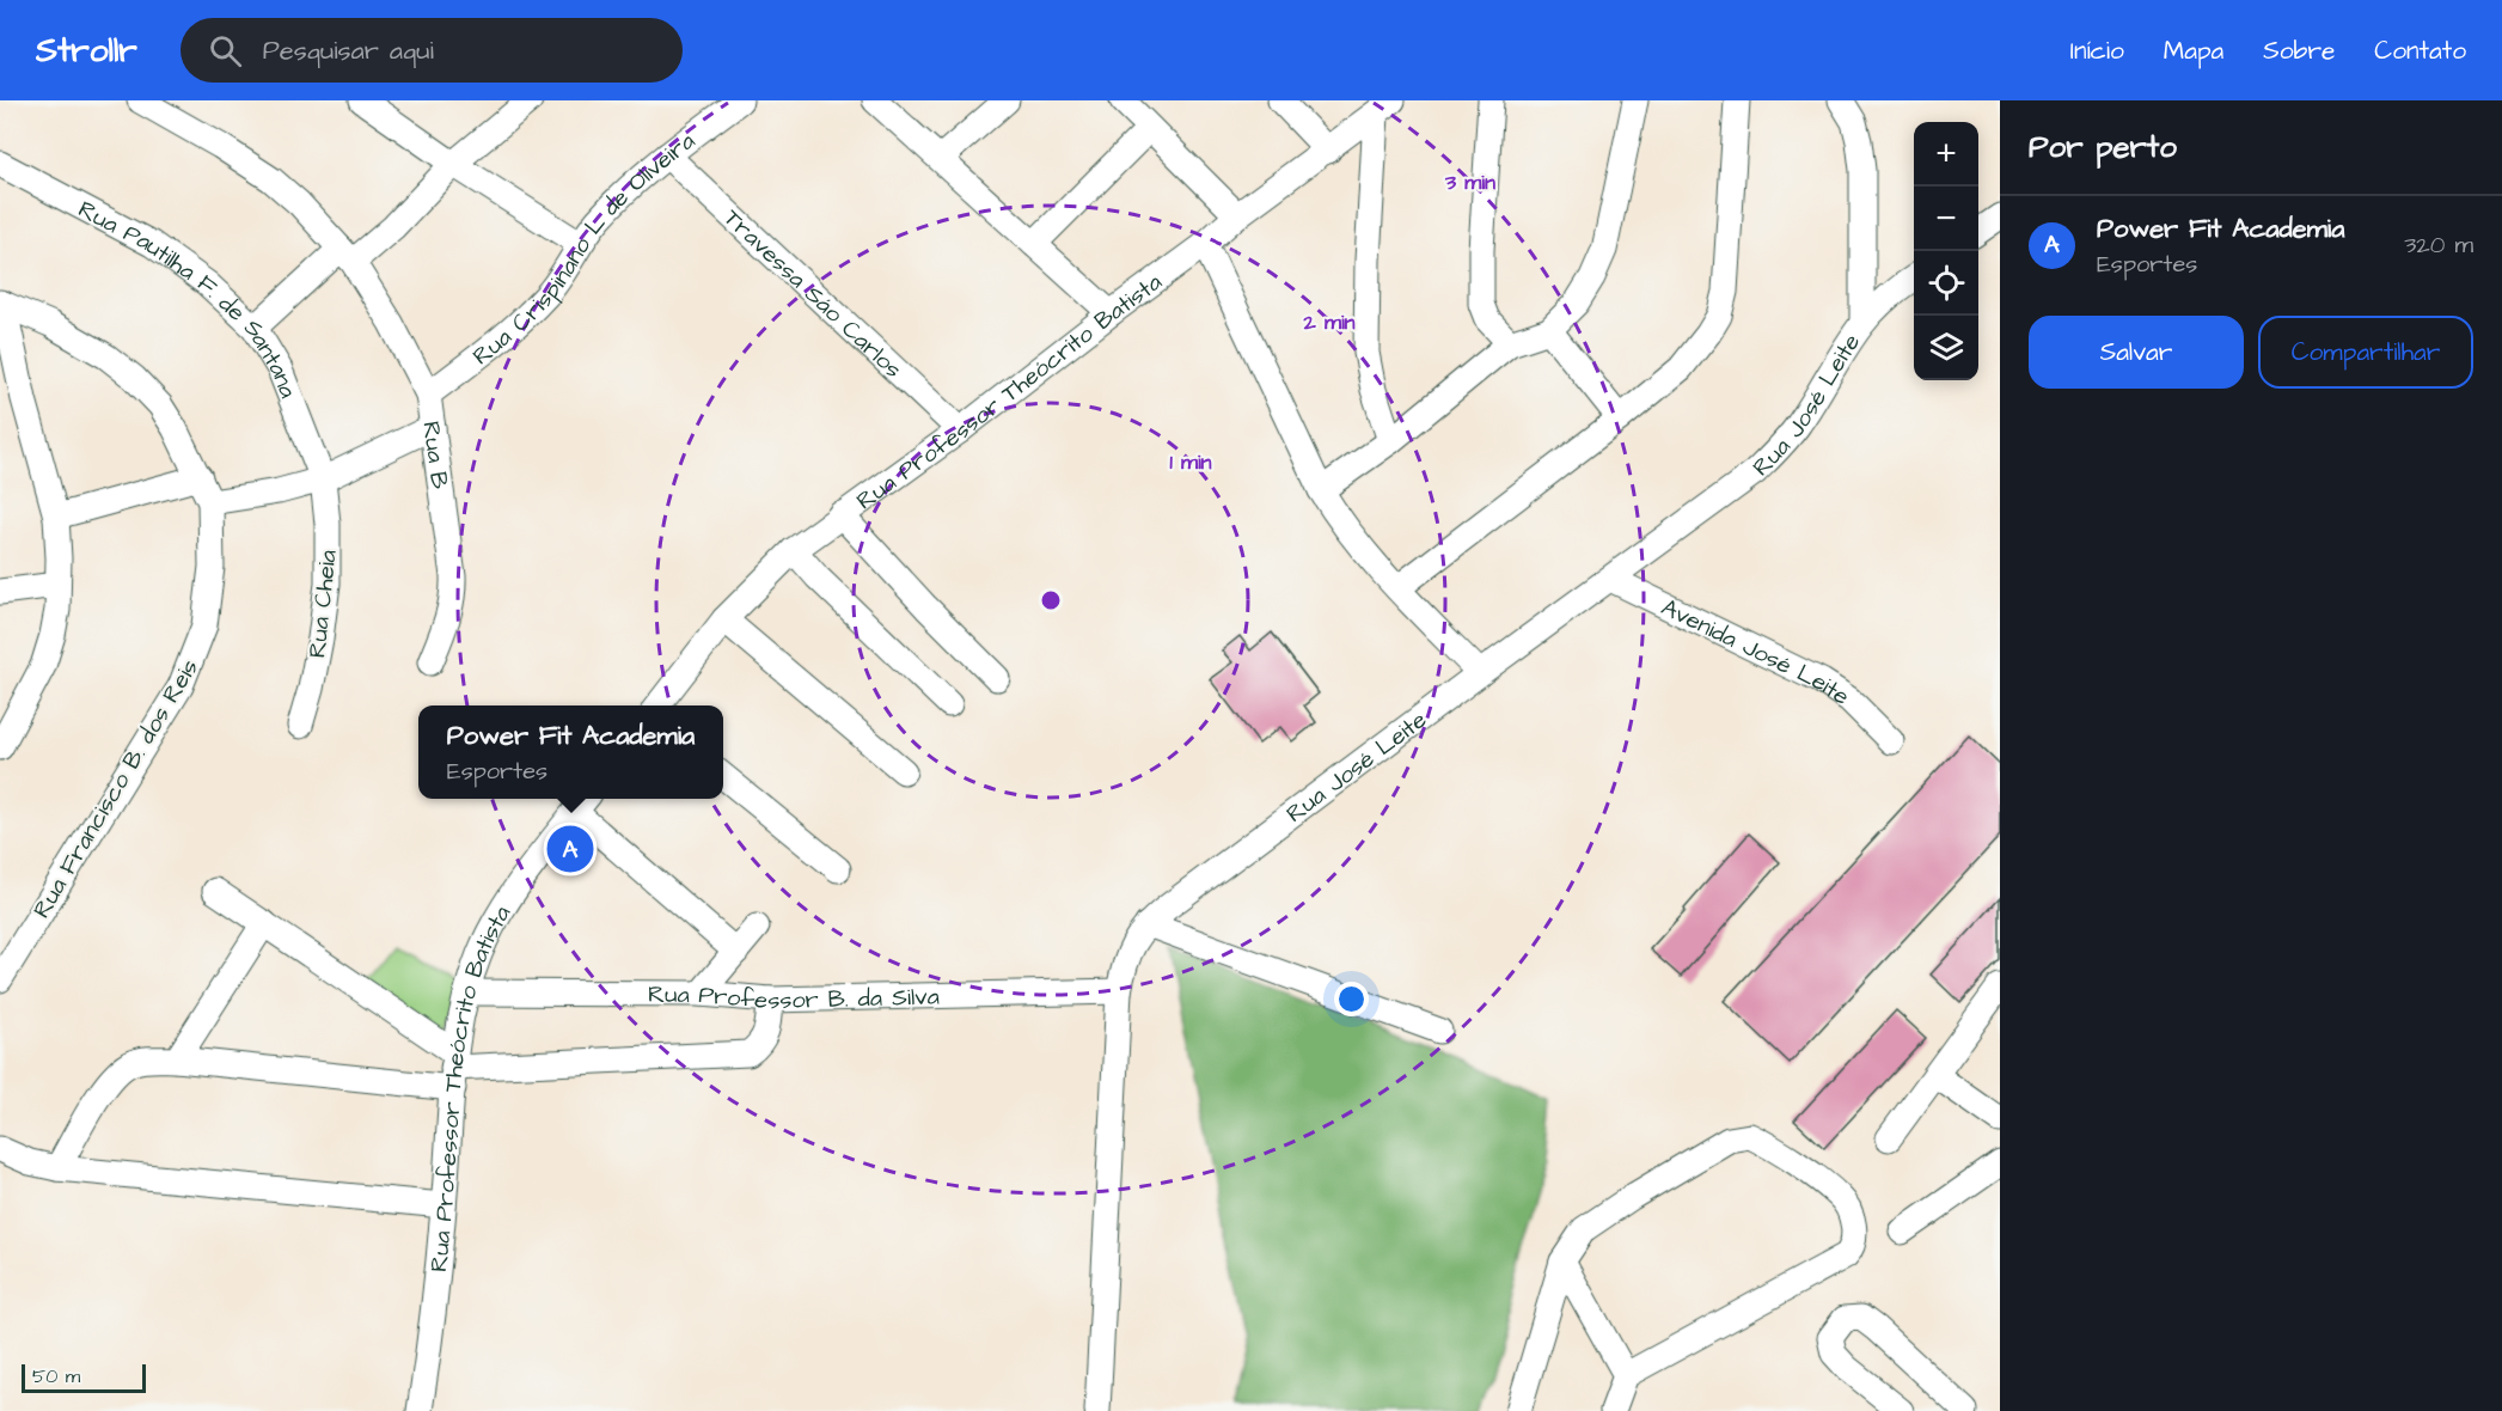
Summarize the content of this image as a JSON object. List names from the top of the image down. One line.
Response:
{"streets":{"street":["Rua Crispinano L de Oliveira","Travessa Sáo Carlos","Rua Pautilha F. de Santana","Rua Professor Theócrito Batista","Rua José Leite","Rua B","Rua Cheia","Avenida José Leite","Rua Francisco B. dos Reis","Rua Professor B. da Silva"]},"crossings":[["Rua Crispinano L de Oliveira","Travessa Sáo Carlos"],["Rua Crispinano L de Oliveira","Rua B"],["Travessa Sáo Carlos","Rua Professor Theócrito Batista"],["Rua Pautilha F. de Santana","Rua Cheia"],["Rua Professor Theócrito Batista","Rua Professor B. da Silva"],["Rua José Leite","Avenida José Leite"],["Rua José Leite","Rua Professor B. da Silva"]],"scale_bar":"50 m","page":{"header":"Strollr","search":"Pesquisar aqui","nav":["Início","Mapa","Sobre","Contato"],"heading":"Por perto","map_buttons":["+","−"],"list":[{"mark":"A","name":"Power Fit Academia","note":"Esportes","value":"320 m"}],"buttons":["Salvar","Compartilhar"],"popup":["Power Fit Academia","Esportes"],"pins":"A","scale":"50 m"},"rings":["3 min","2 min","1 min"]}
